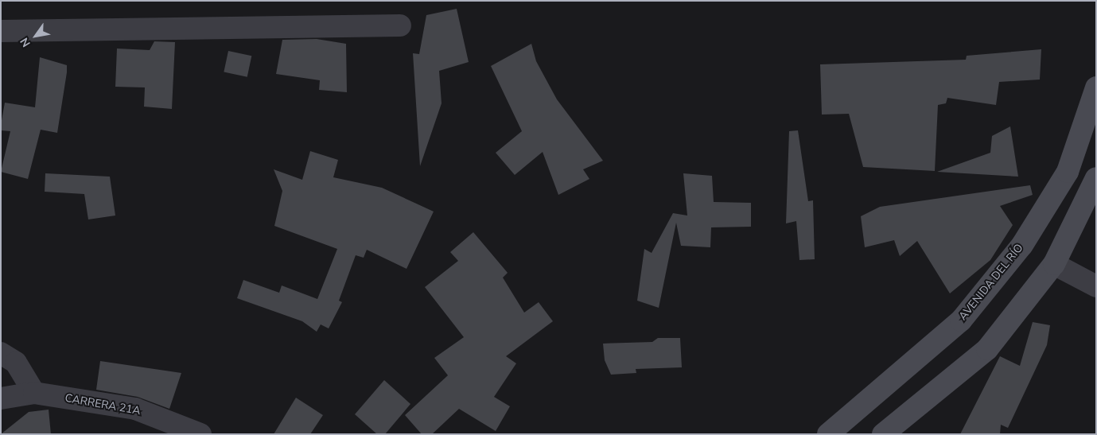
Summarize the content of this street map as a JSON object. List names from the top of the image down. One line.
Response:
{"streets":{"main road":["AVENIDA DEL RÍO"],"street":["CARRERA 21A"]},"north":"bottom left"}
